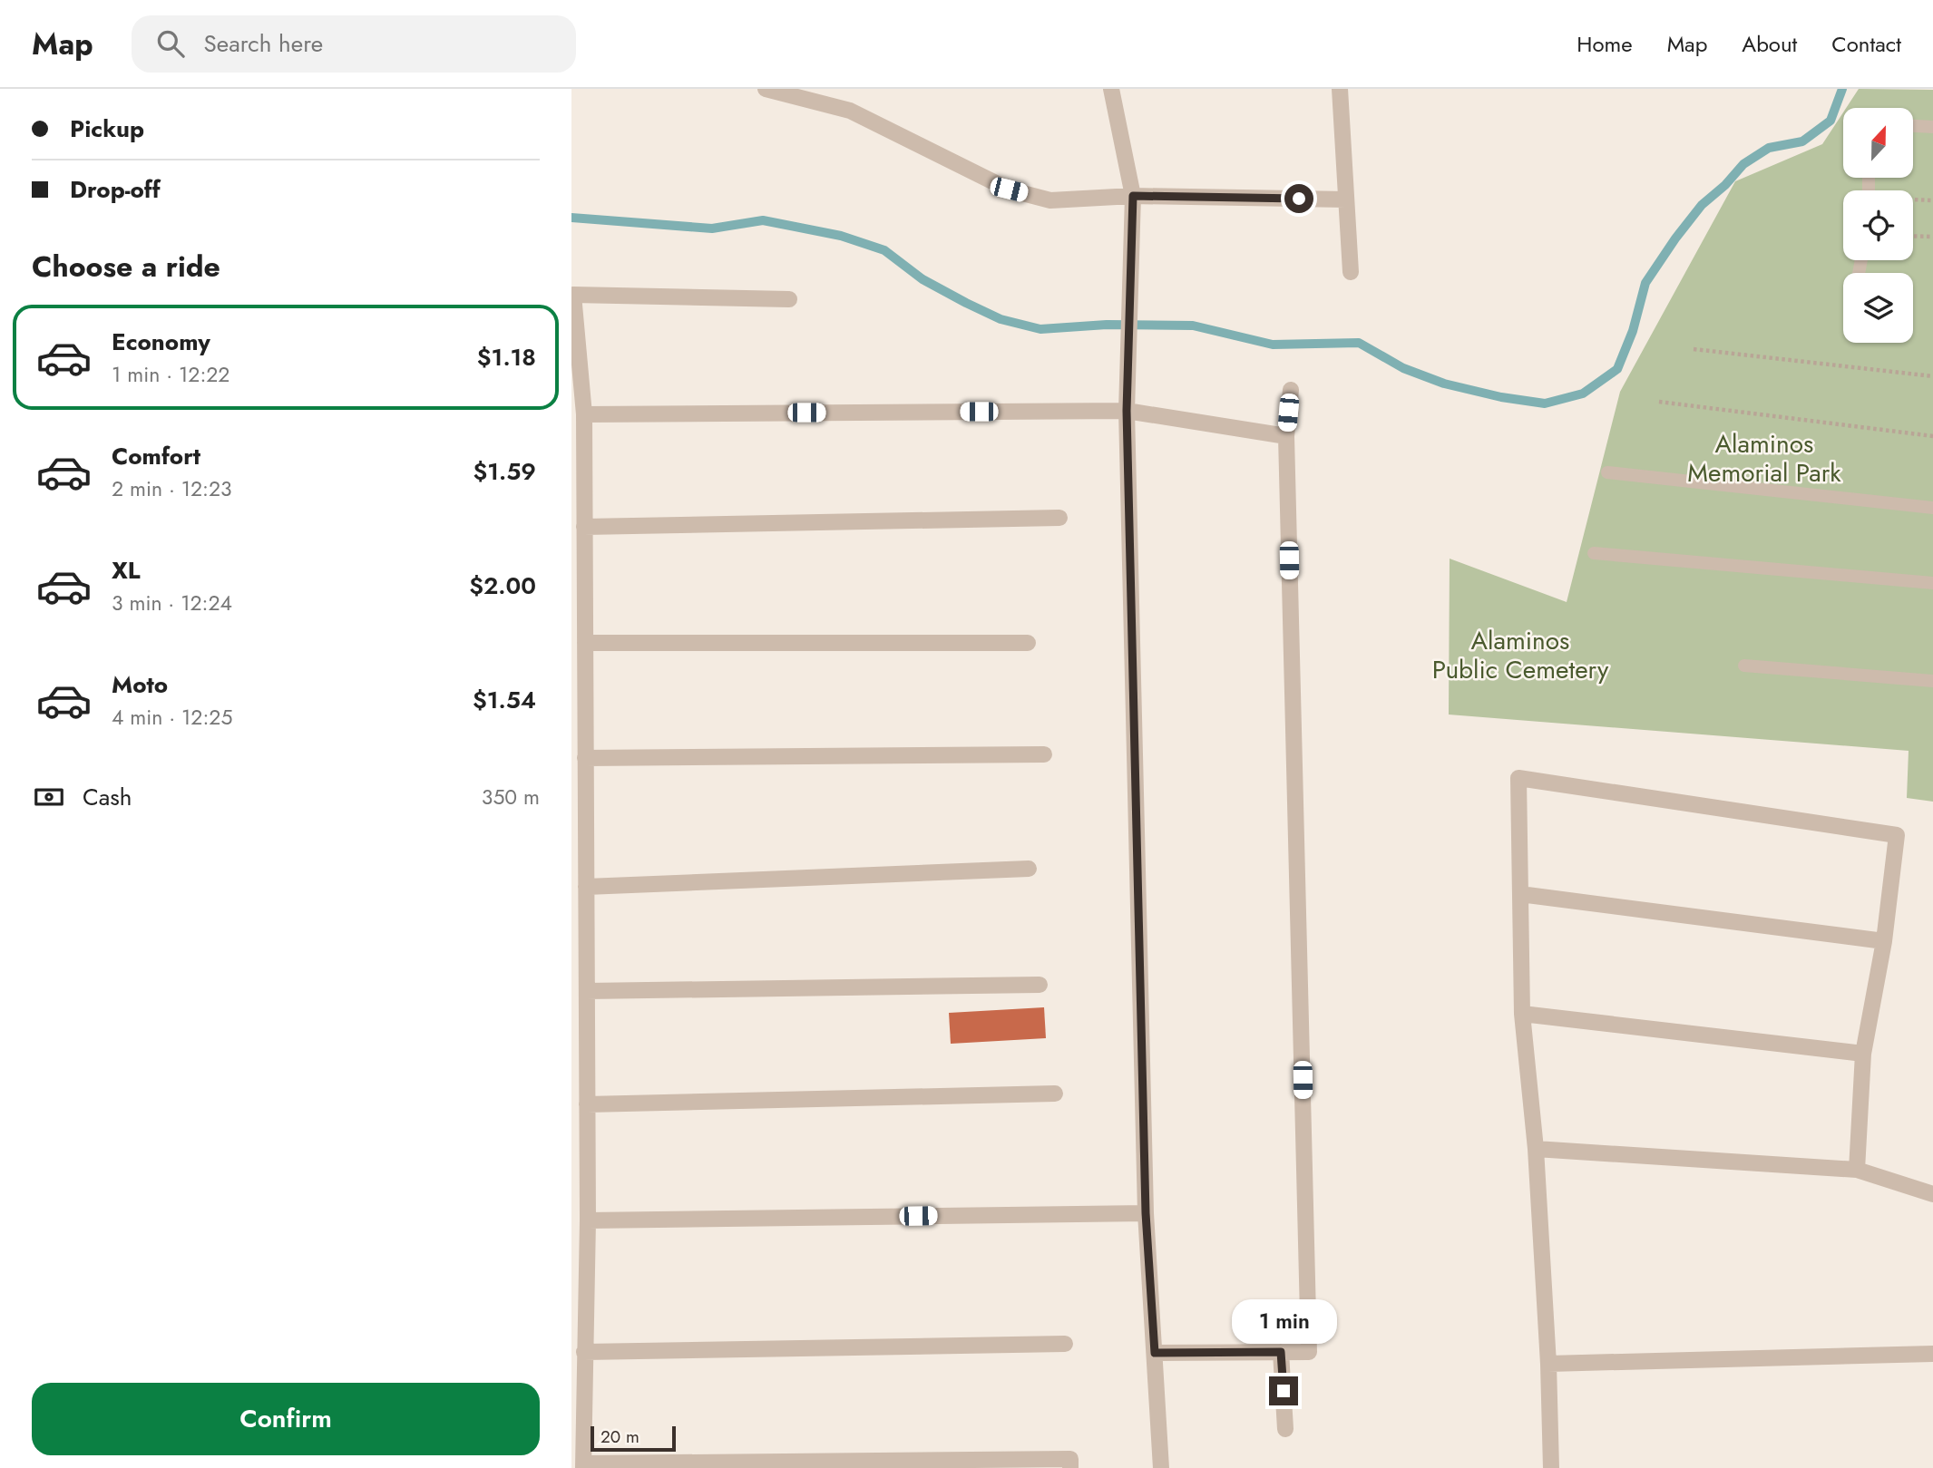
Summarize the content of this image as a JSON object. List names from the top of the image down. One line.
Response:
{"parks":["Alaminos Memorial Park","Alaminos Public Cemetery"],"scale_bar":"20 m","north":"top","page":{"header":"Map","search":"Search here","nav":["Home","Map","About","Contact"],"banner":["Pickup","Drop-off"],"heading":"Choose a ride","list":[{"name":"Economy","note":"1 min · 12:22","value":"$1.18"},{"name":"Comfort","note":"2 min · 12:23","value":"$1.59"},{"name":"XL","note":"3 min · 12:24","value":"$2.00"},{"name":"Moto","note":"4 min · 12:25","value":"$1.54"}],"pay":["Cash","350 m"],"bubble":"1 min","buttons":"Confirm","scale":"20 m"}}
